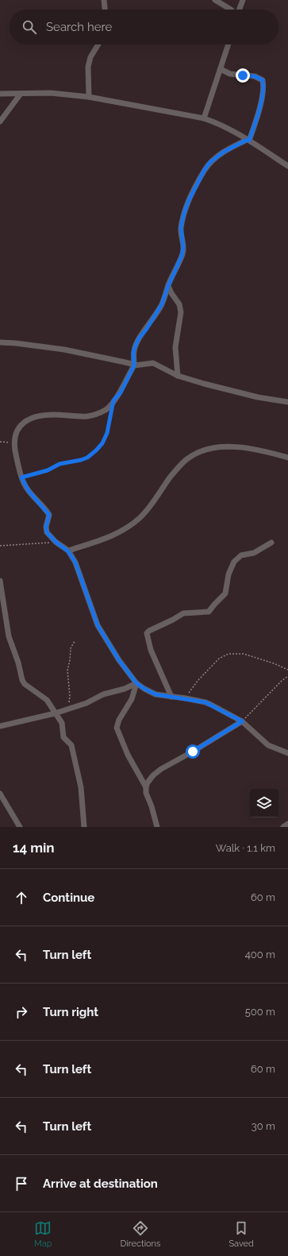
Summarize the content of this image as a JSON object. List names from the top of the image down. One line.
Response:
{"page":{"search":"Search here","heading":["14 min","Walk · 1.1 km"],"list":[["Continue","60 m"],["Turn left","400 m"],["Turn right","500 m"],["Turn left","60 m"],["Turn left","30 m"],"Arrive at destination"],"nav":["Map","Directions","Saved"]}}
